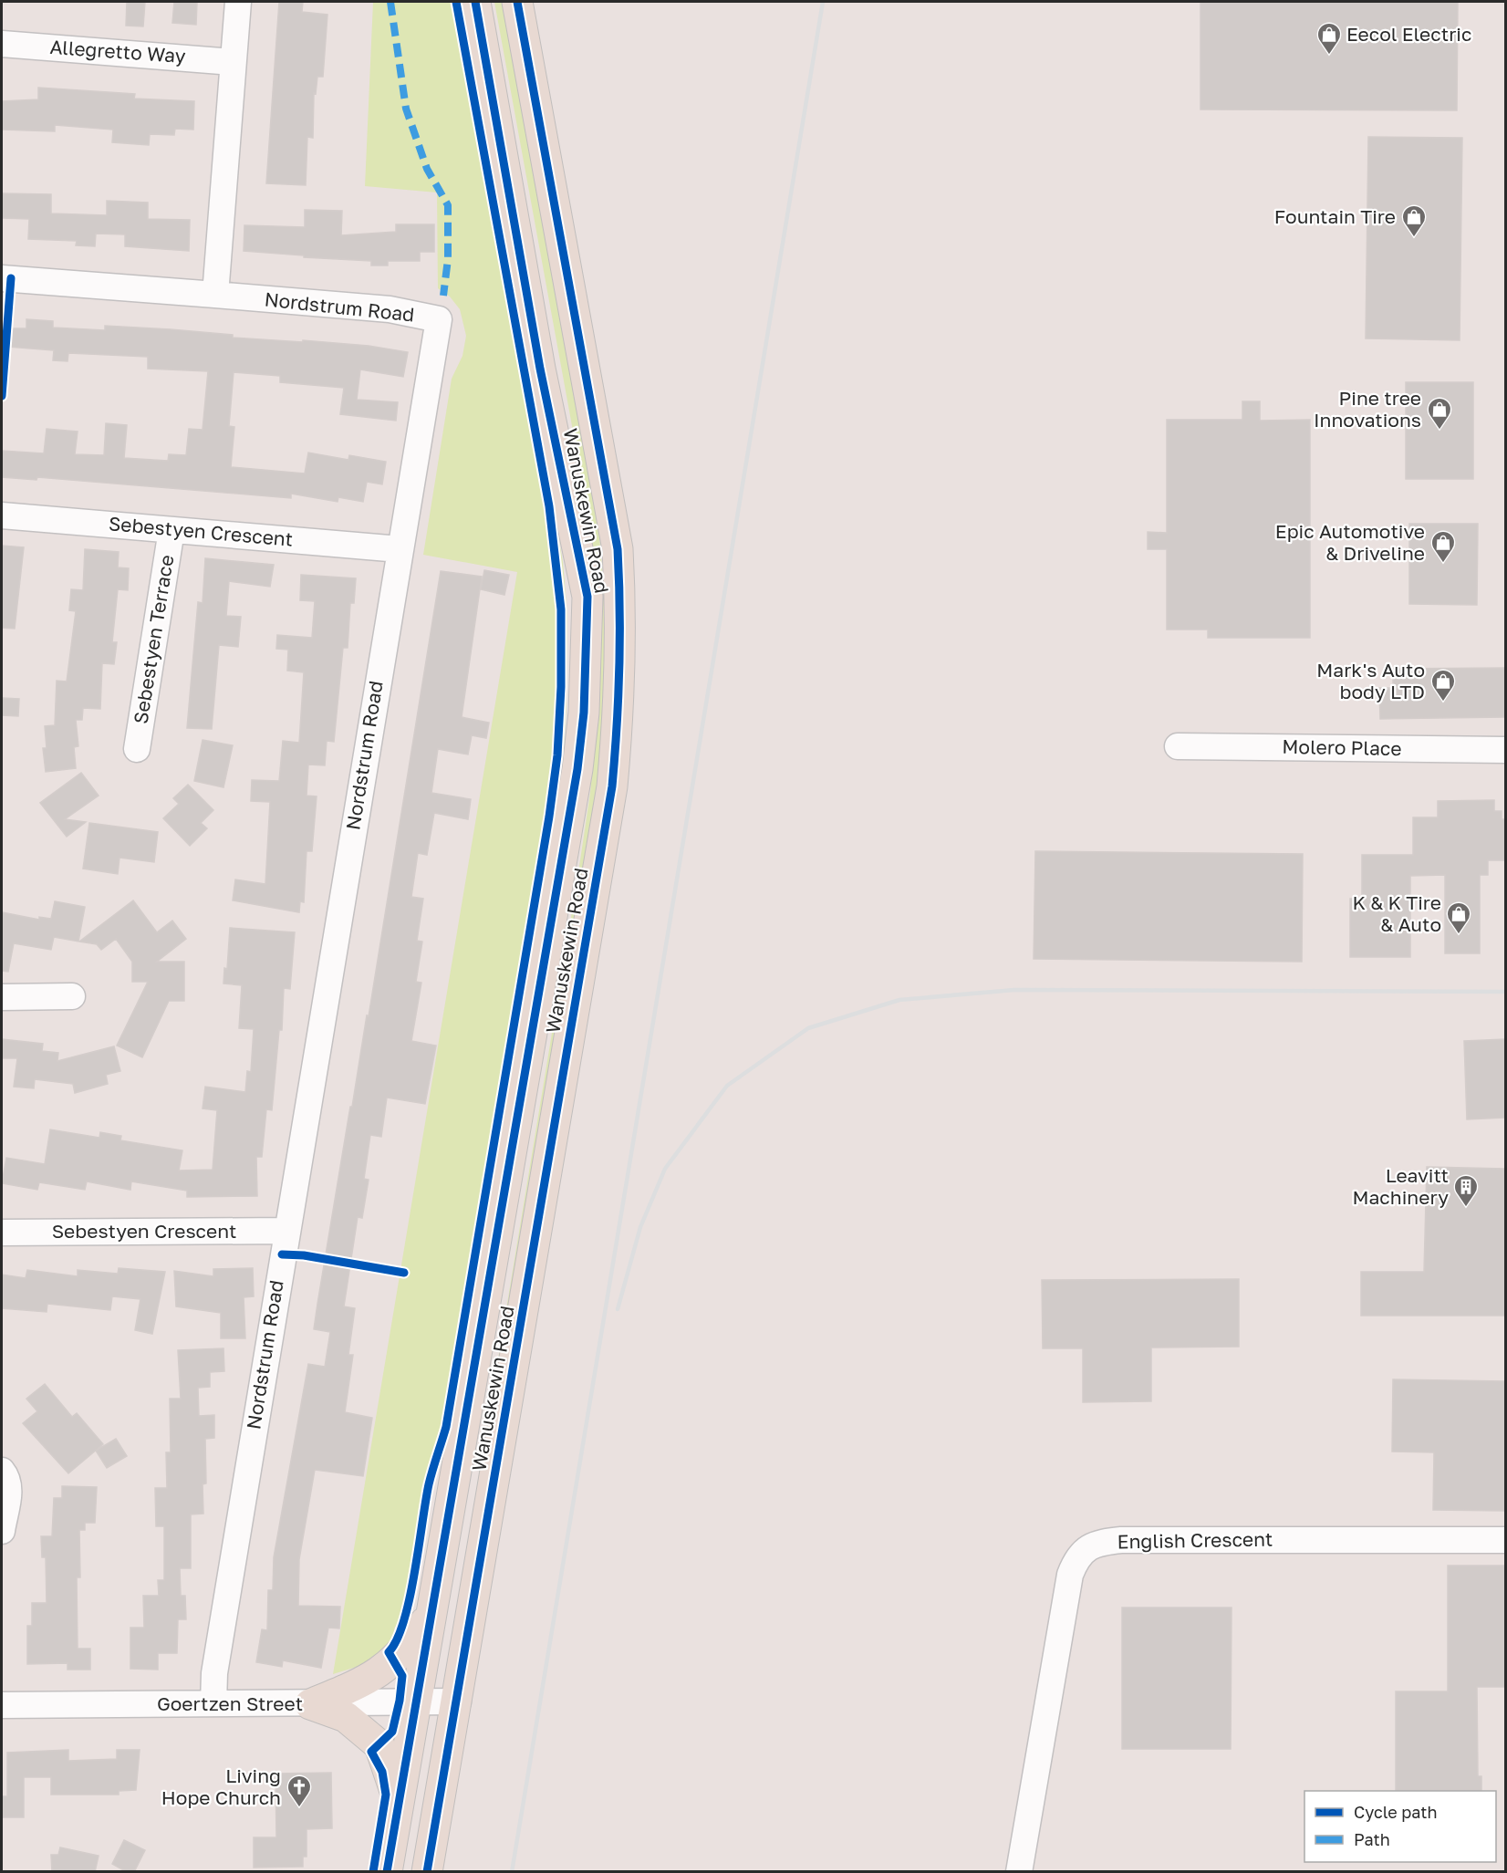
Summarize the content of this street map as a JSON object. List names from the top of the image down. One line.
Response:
{"streets":{"main road":["Wanuskewin Road"],"street":["Allegretto Way","Nordstrum Road","Sebestyen Crescent","Sebestyen Terrace","Molero Place","English Crescent","Goertzen Street"]},"crossings":[["Nordstrum Road","Sebestyen Crescent"],["Nordstrum Road","Goertzen Street"],["Wanuskewin Road","Goertzen Street"],["Sebestyen Crescent","Sebestyen Terrace"]],"places":{"shop":["Eecol Electric","Fountain Tire","Pine tree Innovations","Epic Automotive & Driveline","Mark's Auto body LTD","K & K Tire & Auto"],"building":["Leavitt Machinery"],"church":["Living Hope Church"]},"legend":["Cycle path","Path"]}
